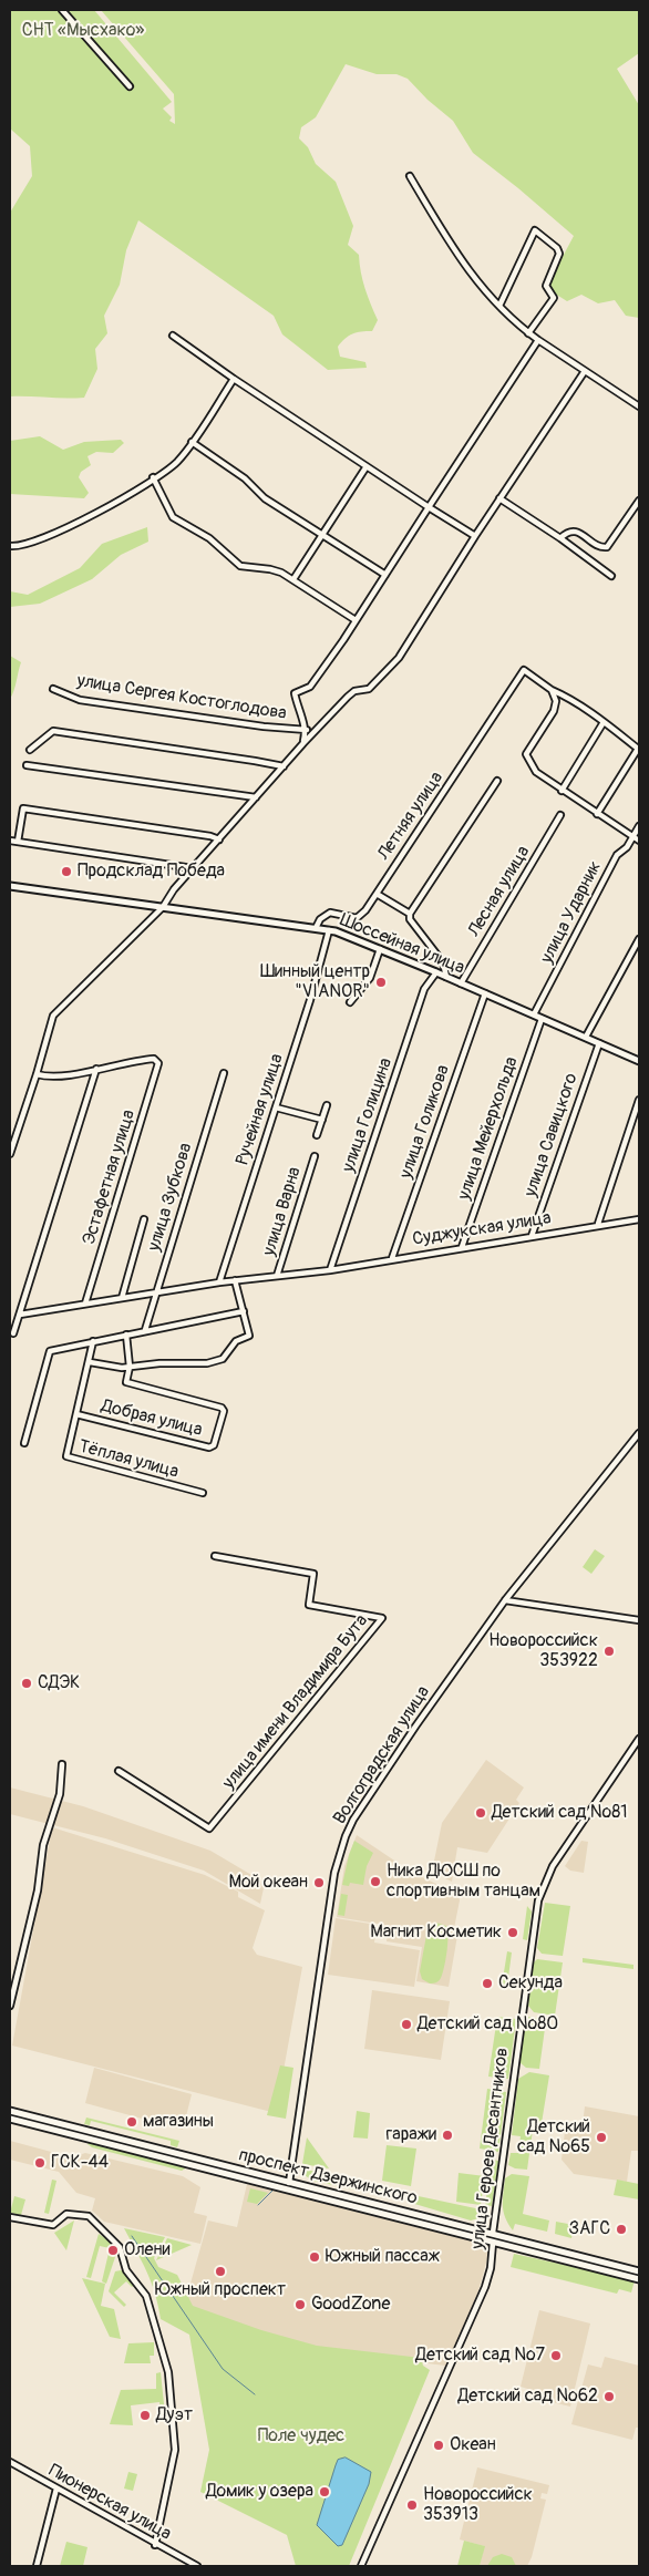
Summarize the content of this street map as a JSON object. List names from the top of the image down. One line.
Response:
{"streets":{"street":["улица Сергея Костоглодова","Летняя улица","Лесная улица","улица Ударник","Шоссейная улица","Ручейная улица","улица Голицина","улица Голикова","улица Мейерхольда","улица Савицкого","Эстафетная улица","улица Зубкова","улица Варна","Суджукская улица","Добрая улица","Тёплая улица","улица имени Владимира Бута","Волгоградская улица","улица Героев Десантников","проспект Дзержинского","Пионерская улица"]},"crossings":[["Летняя улица","Шоссейная улица"],["Лесная улица","Шоссейная улица"],["улица Ударник","Шоссейная улица"],["Шоссейная улица","Ручейная улица"],["Шоссейная улица","улица Голицина"],["Шоссейная улица","улица Голикова"],["Шоссейная улица","улица Мейерхольда"],["Шоссейная улица","улица Савицкого"],["улица Голицина","Суджукская улица"],["улица Голикова","Суджукская улица"],["улица Мейерхольда","Суджукская улица"],["улица Савицкого","Суджукская улица"],["улица Варна","Суджукская улица"],["Добрая улица","Тёплая улица"],["Волгоградская улица","проспект Дзержинского"],["улица Героев Десантников","проспект Дзержинского"]],"parks":["СНТ «Мысхако»","Поле чудес"],"places":["Продсклад Победа","Шинный центр \"VIANOR\"","Новороссийск 353922","СДЭК","Детский сад №81","Ника ДЮСШ по спортивным танцам","Мой океан","Магнит Косметик","Секунда","Детский сад №80","магазины","гаражи","Детский сад №65","ГСК-44","ЗАГС","Олени","Южный пассаж","Южный проспект","GoodZone","Детский сад №7","Детский сад №62","Дуэт","Океан","Домик у озера","Новороссийск 353913"]}
